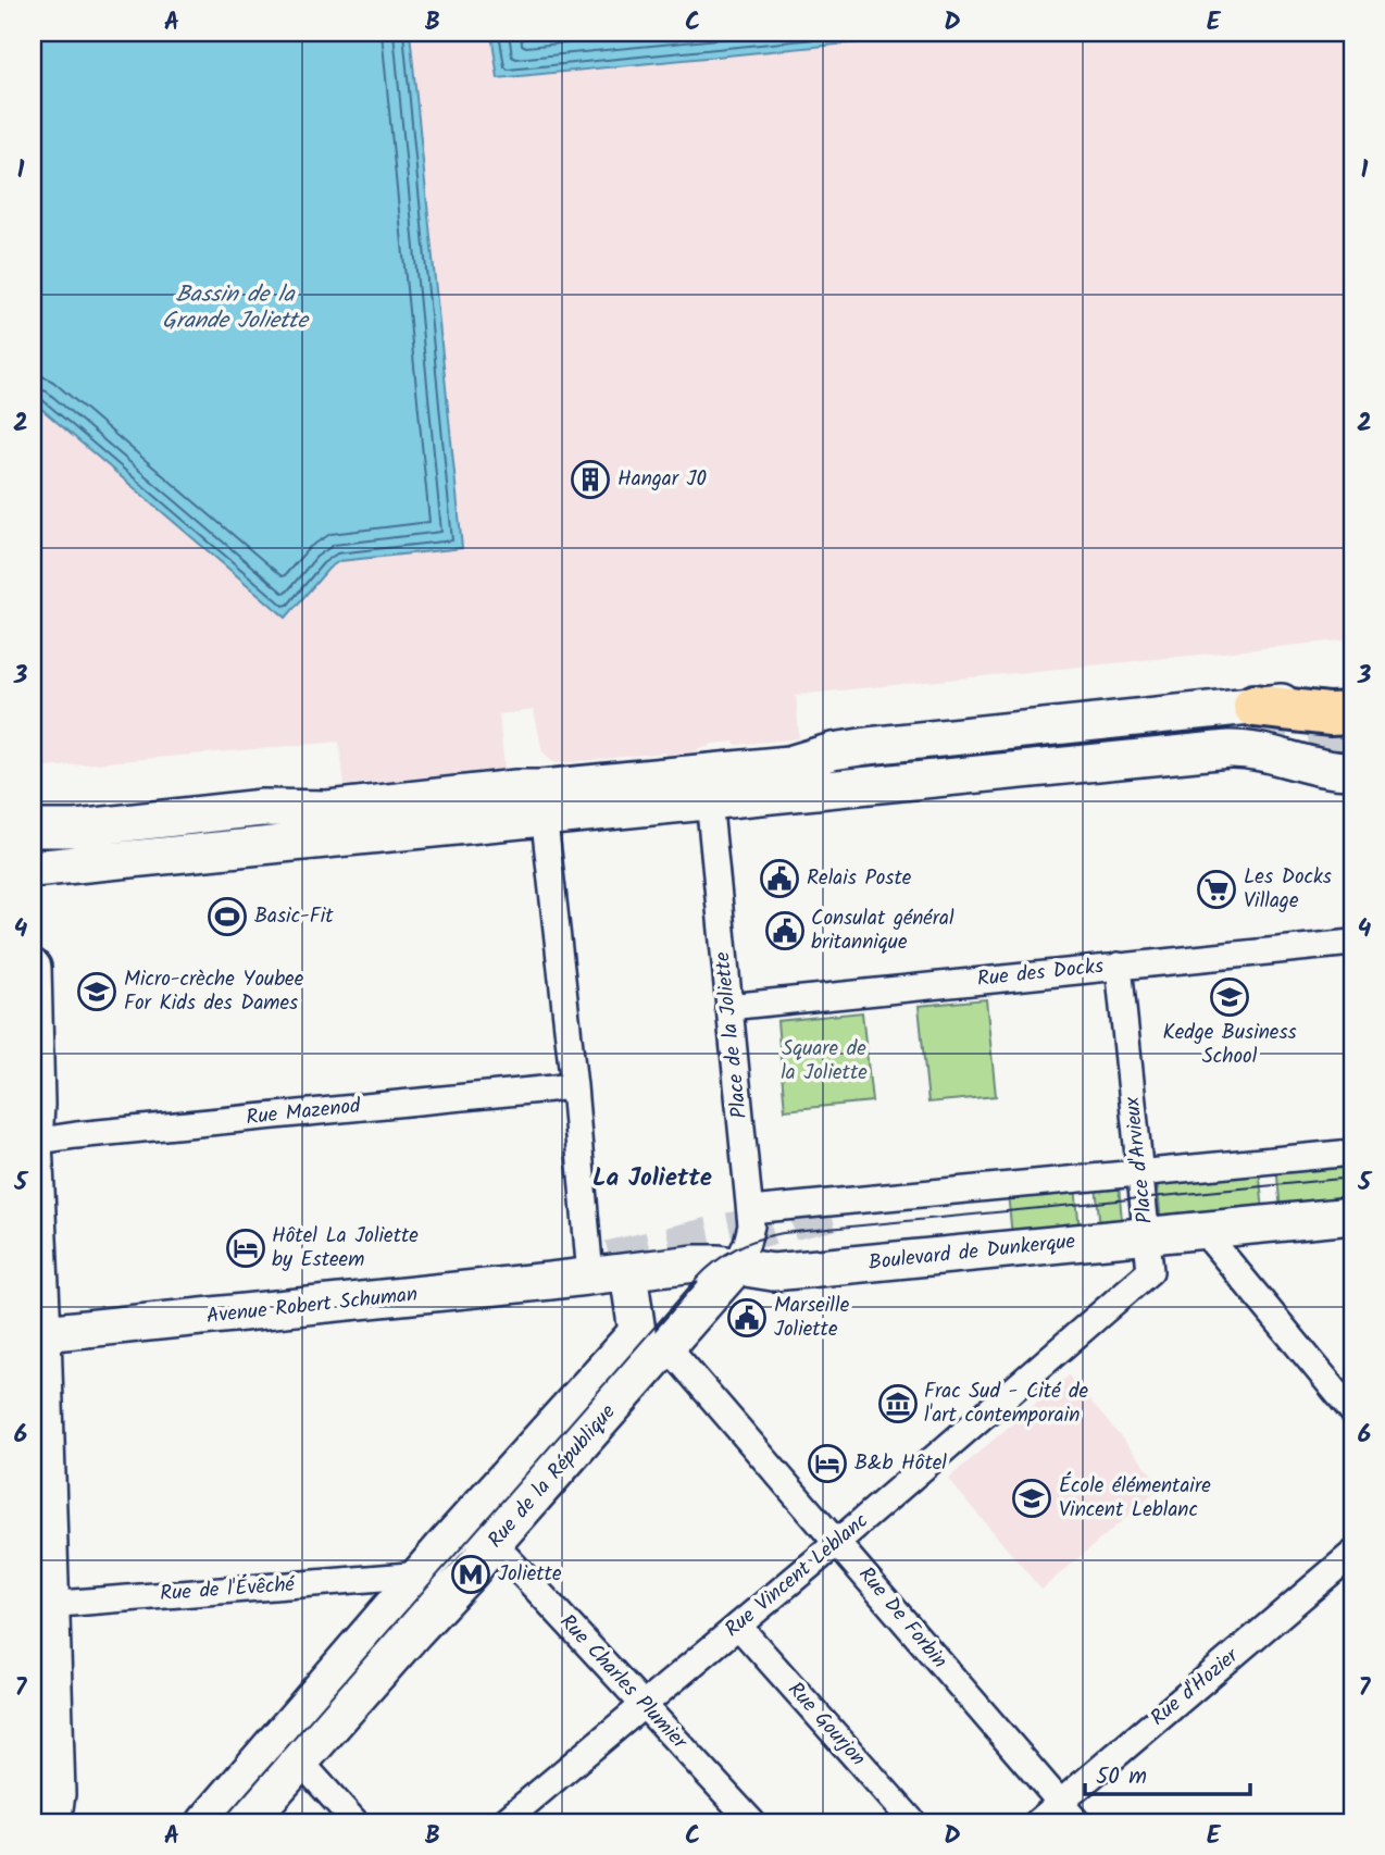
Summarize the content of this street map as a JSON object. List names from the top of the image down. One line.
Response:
{"streets":{"street":["Rue des Docks","Place de la Joliette","Rue Mazenod","Place d'Arvieux","Boulevard de Dunkerque","Avenue Robert Schuman","Rue de la République","Rue Vincent Leblanc","Rue de l'Évêché","Rue De Forbin","Rue Charles Plumier","Rue d'Hozier","Rue Gourjon"]},"crossings":[["Rue des Docks","Place de la Joliette"],["Rue des Docks","Place d'Arvieux"],["Place de la Joliette","Boulevard de Dunkerque"],["Place de la Joliette","Rue de la République"],["Place d'Arvieux","Boulevard de Dunkerque"],["Place d'Arvieux","Rue Vincent Leblanc"],["Boulevard de Dunkerque","Avenue Robert Schuman"],["Boulevard de Dunkerque","Rue de la République"],["Rue de la République","Rue de l'Évêché"],["Rue de la République","Rue De Forbin"],["Rue de la République","Rue Charles Plumier"],["Rue Vincent Leblanc","Rue De Forbin"],["Rue Vincent Leblanc","Rue Charles Plumier"],["Rue Vincent Leblanc","Rue Gourjon"],["Rue De Forbin","Rue d'Hozier"]],"districts":["La Joliette"],"water":["Bassin de la Grande Joliette"],"parks":["Square de la Joliette"],"places":{"building":["Hangar J0"],"public building":["Relais Poste","Consulat général britannique","Marseille Joliette"],"supermarket":["Les Docks Village"],"sports":["Basic-Fit"],"school or university":["Micro-crèche Youbee For Kids des Dames","Kedge Business School","École élémentaire Vincent Leblanc"],"hotel":["Hôtel La Joliette by Esteem","B&b Hôtel"],"museum":["Frac Sud - Cité de l'art contemporain"],"metro station":["Joliette"]},"scale_bar":"50 m","grid":{"columns":["A","B","C","D","E"],"rows":["1","2","3","4","5","6","7"]}}
